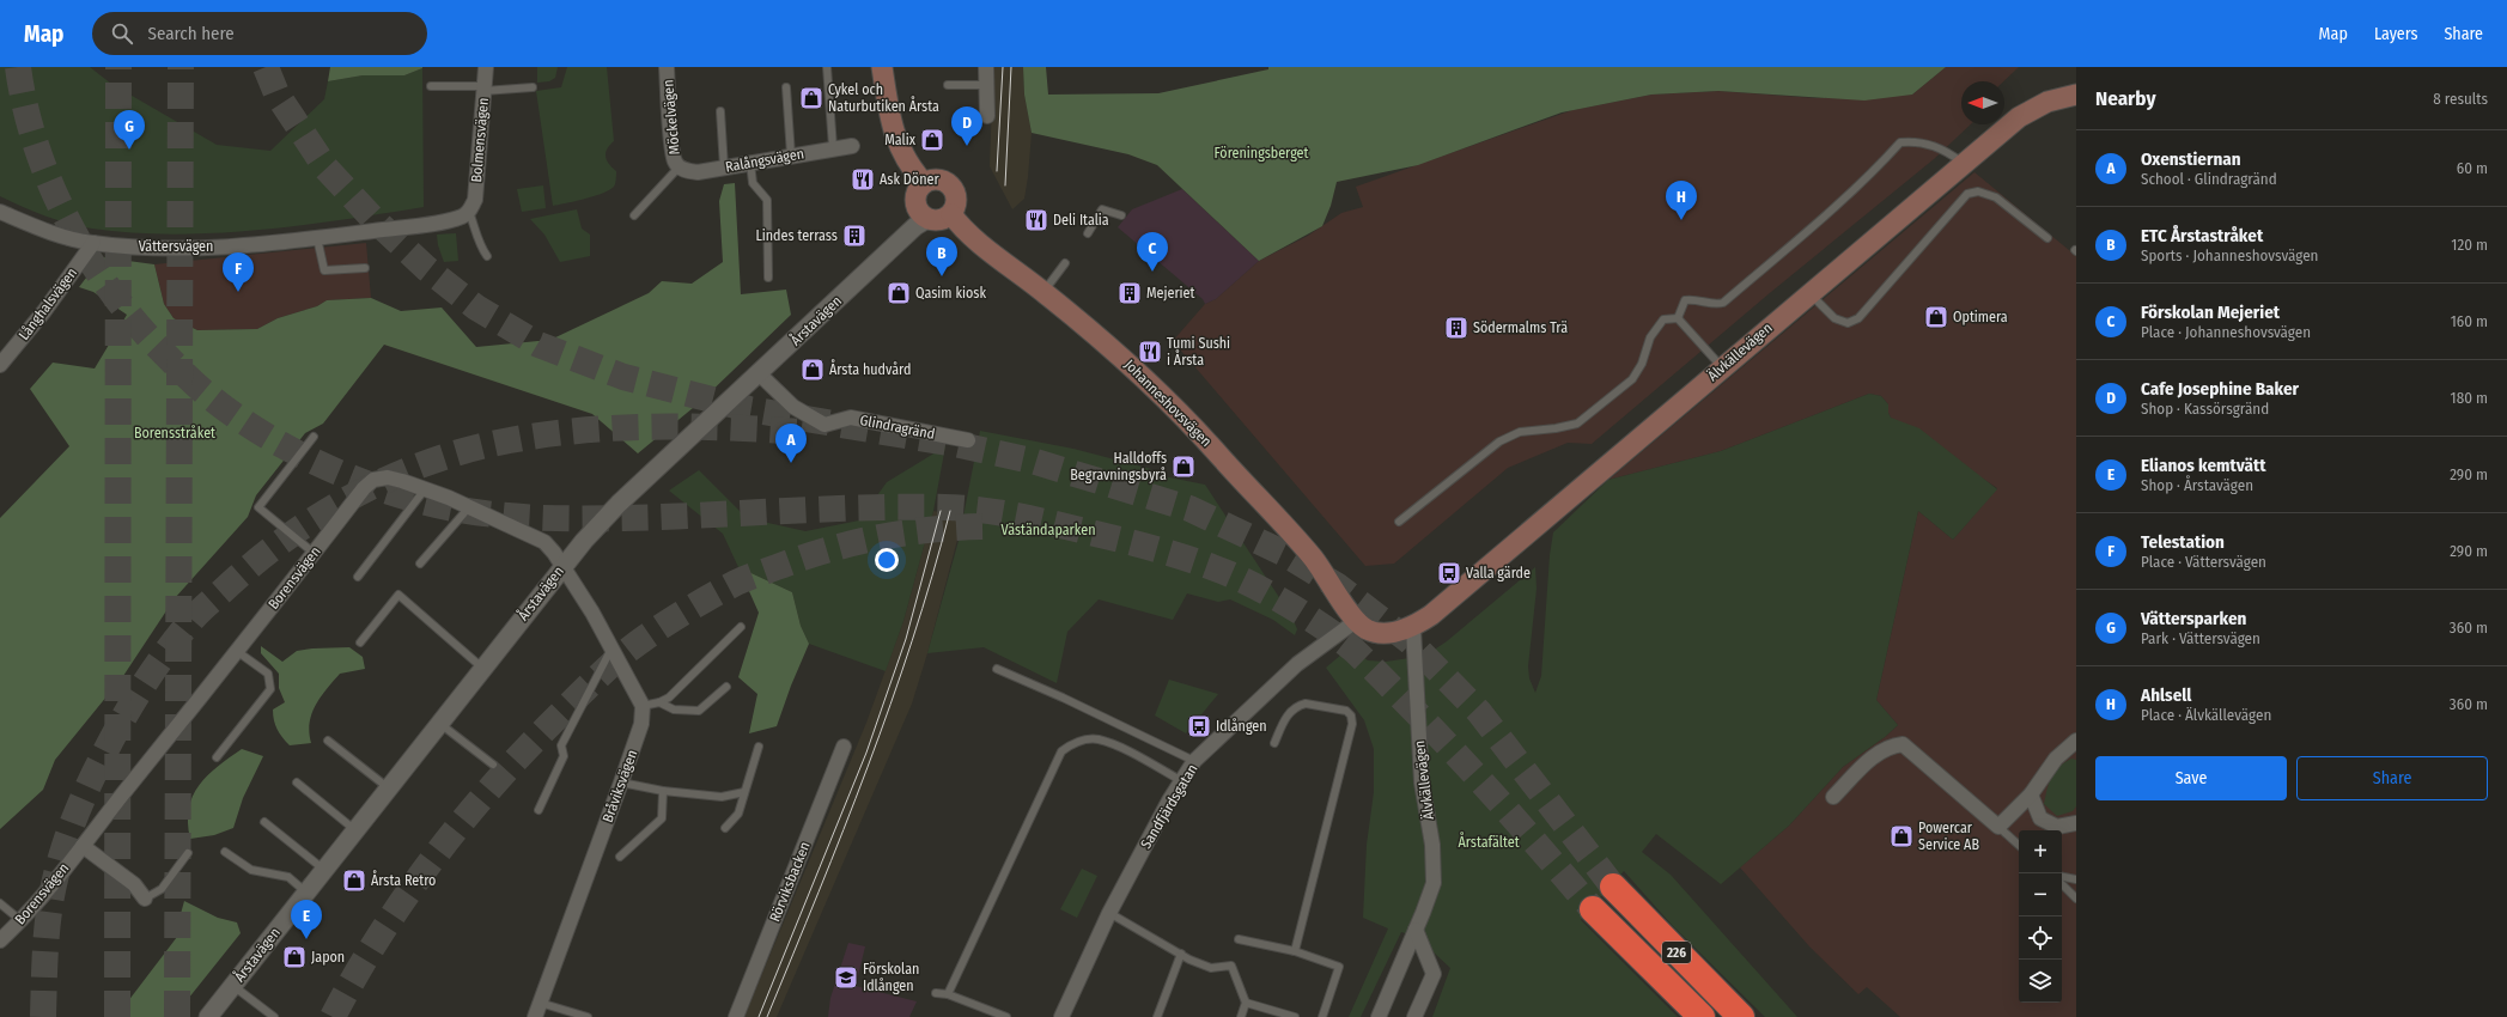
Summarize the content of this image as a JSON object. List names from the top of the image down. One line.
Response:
{"streets":{"highway":["226"],"main road":["Älvkällevägen","Johanneshovsvägen"],"street":["Möckelvägen","Bolmensvägen","Ralångsvägen","Vättersvägen","Långhalsvägen","Årstavägen","Glindragränd","Borensvägen","Bråviksvägen","Sandfjärdsgatan","Rörviksbacken"]},"crossings":[["Möckelvägen","Ralångsvägen"],["Bolmensvägen","Vättersvägen"],["Vättersvägen","Långhalsvägen"],["Årstavägen","Johanneshovsvägen"],["Årstavägen","Glindragränd"],["Årstavägen","Borensvägen"],["Älvkällevägen","Johanneshovsvägen"],["Älvkällevägen","Sandfjärdsgatan"],["Johanneshovsvägen","Sandfjärdsgatan"]],"parks":["Föreningsberget","Borensstråket","Väständaparken","Årstafältet"],"places":{"shop":["Cykel och Naturbutiken Årsta","Malix","Qasim kiosk","Optimera","Årsta hudvård","Halldoffs Begravningsbyrå","Powercar Service AB","Årsta Retro","Japon"],"restaurant":["Ask Döner","Deli Italia","Tumi Sushi i Årsta"],"building":["Lindes terrass","Mejeriet","Södermalms Trä"],"bus stop":["Valla gärde","Idlången"],"school or university":["Förskolan Idlången"]},"north":"left","page":{"header":"Map","search":"Search here","nav":["Map","Layers","Share"],"heading":["Nearby","8 results"],"pins":["D","G","H","C","B","F","A","E"],"list":[{"mark":"A","name":"Oxenstiernan","note":"School · Glindragränd","value":"60 m"},{"mark":"B","name":"ETC Årstastråket","note":"Sports · Johanneshovsvägen","value":"120 m"},{"mark":"C","name":"Förskolan Mejeriet","note":"Place · Johanneshovsvägen","value":"160 m"},{"mark":"D","name":"Cafe Josephine Baker","note":"Shop · Kassörsgränd","value":"180 m"},{"mark":"E","name":"Elianos kemtvätt","note":"Shop · Årstavägen","value":"290 m"},{"mark":"F","name":"Telestation","note":"Place · Vättersvägen","value":"290 m"},{"mark":"G","name":"Vättersparken","note":"Park · Vättersvägen","value":"360 m"},{"mark":"H","name":"Ahlsell","note":"Place · Älvkällevägen","value":"360 m"}],"buttons":["Save","Share"],"map_buttons":["+","−"]}}
